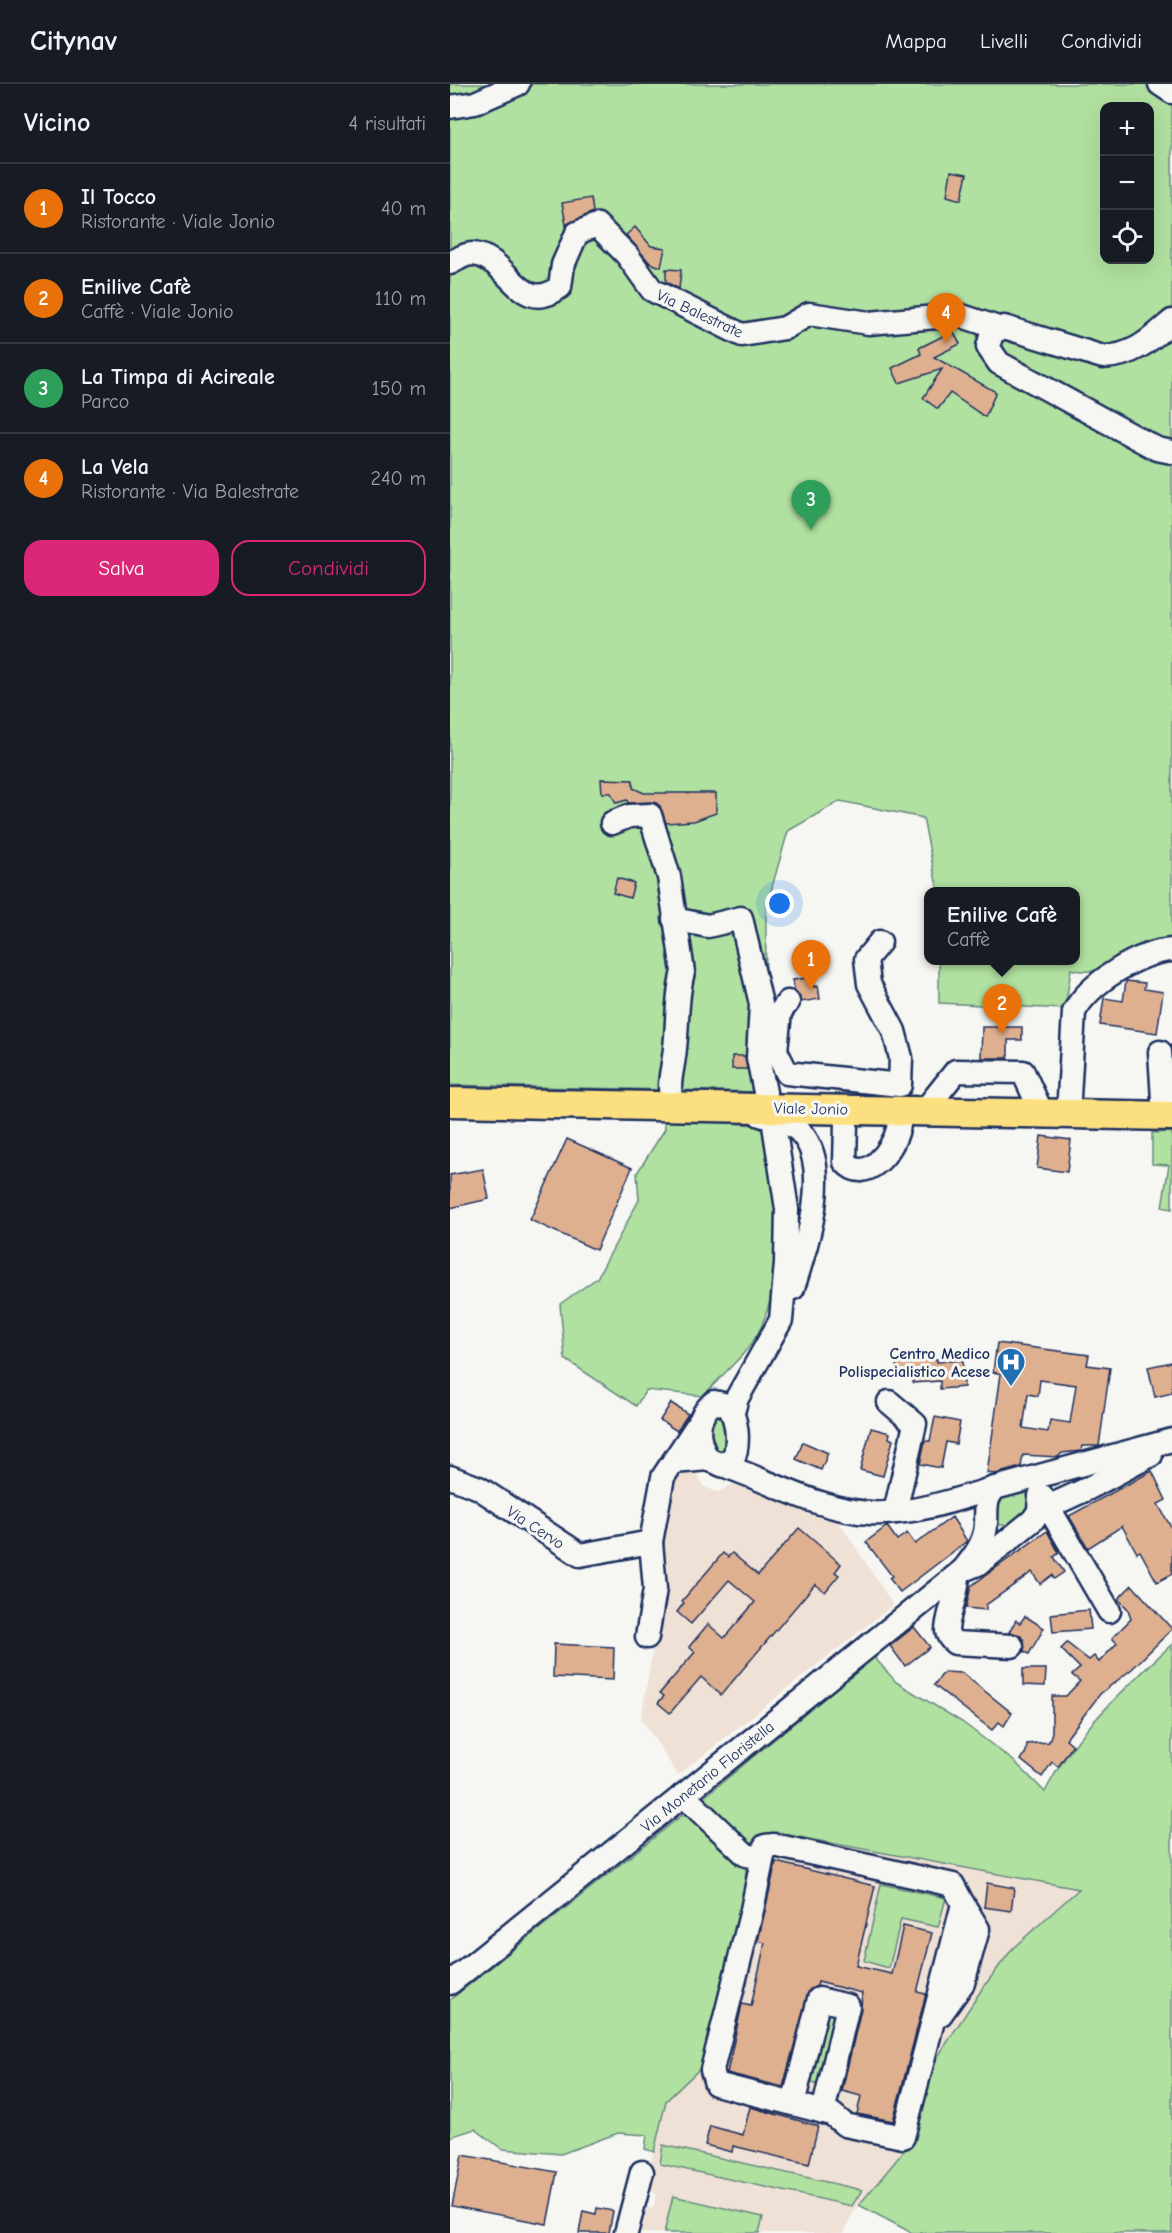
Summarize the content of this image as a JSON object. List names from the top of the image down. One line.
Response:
{"streets":{"main road":["Viale Jonio"],"street":["Via Balestrate","Via Cervo","Via Monetario Floristella"]},"places":{"hospital":["Centro Medico Polispecialistico Acese"]},"page":{"header":"Citynav","nav":["Mappa","Livelli","Condividi"],"heading":["Vicino","4 risultati"],"map_buttons":["+","−"],"list":[{"mark":"1","name":"Il Tocco","note":"Ristorante · Viale Jonio","value":"40 m"},{"mark":"2","name":"Enilive Cafè","note":"Caffè · Viale Jonio","value":"110 m"},{"mark":"3","name":"La Timpa di Acireale","note":"Parco","value":"150 m"},{"mark":"4","name":"La Vela","note":"Ristorante · Via Balestrate","value":"240 m"}],"pins":["4","3","1","2"],"buttons":["Salva","Condividi"],"popup":["Enilive Cafè","Caffè"]}}
